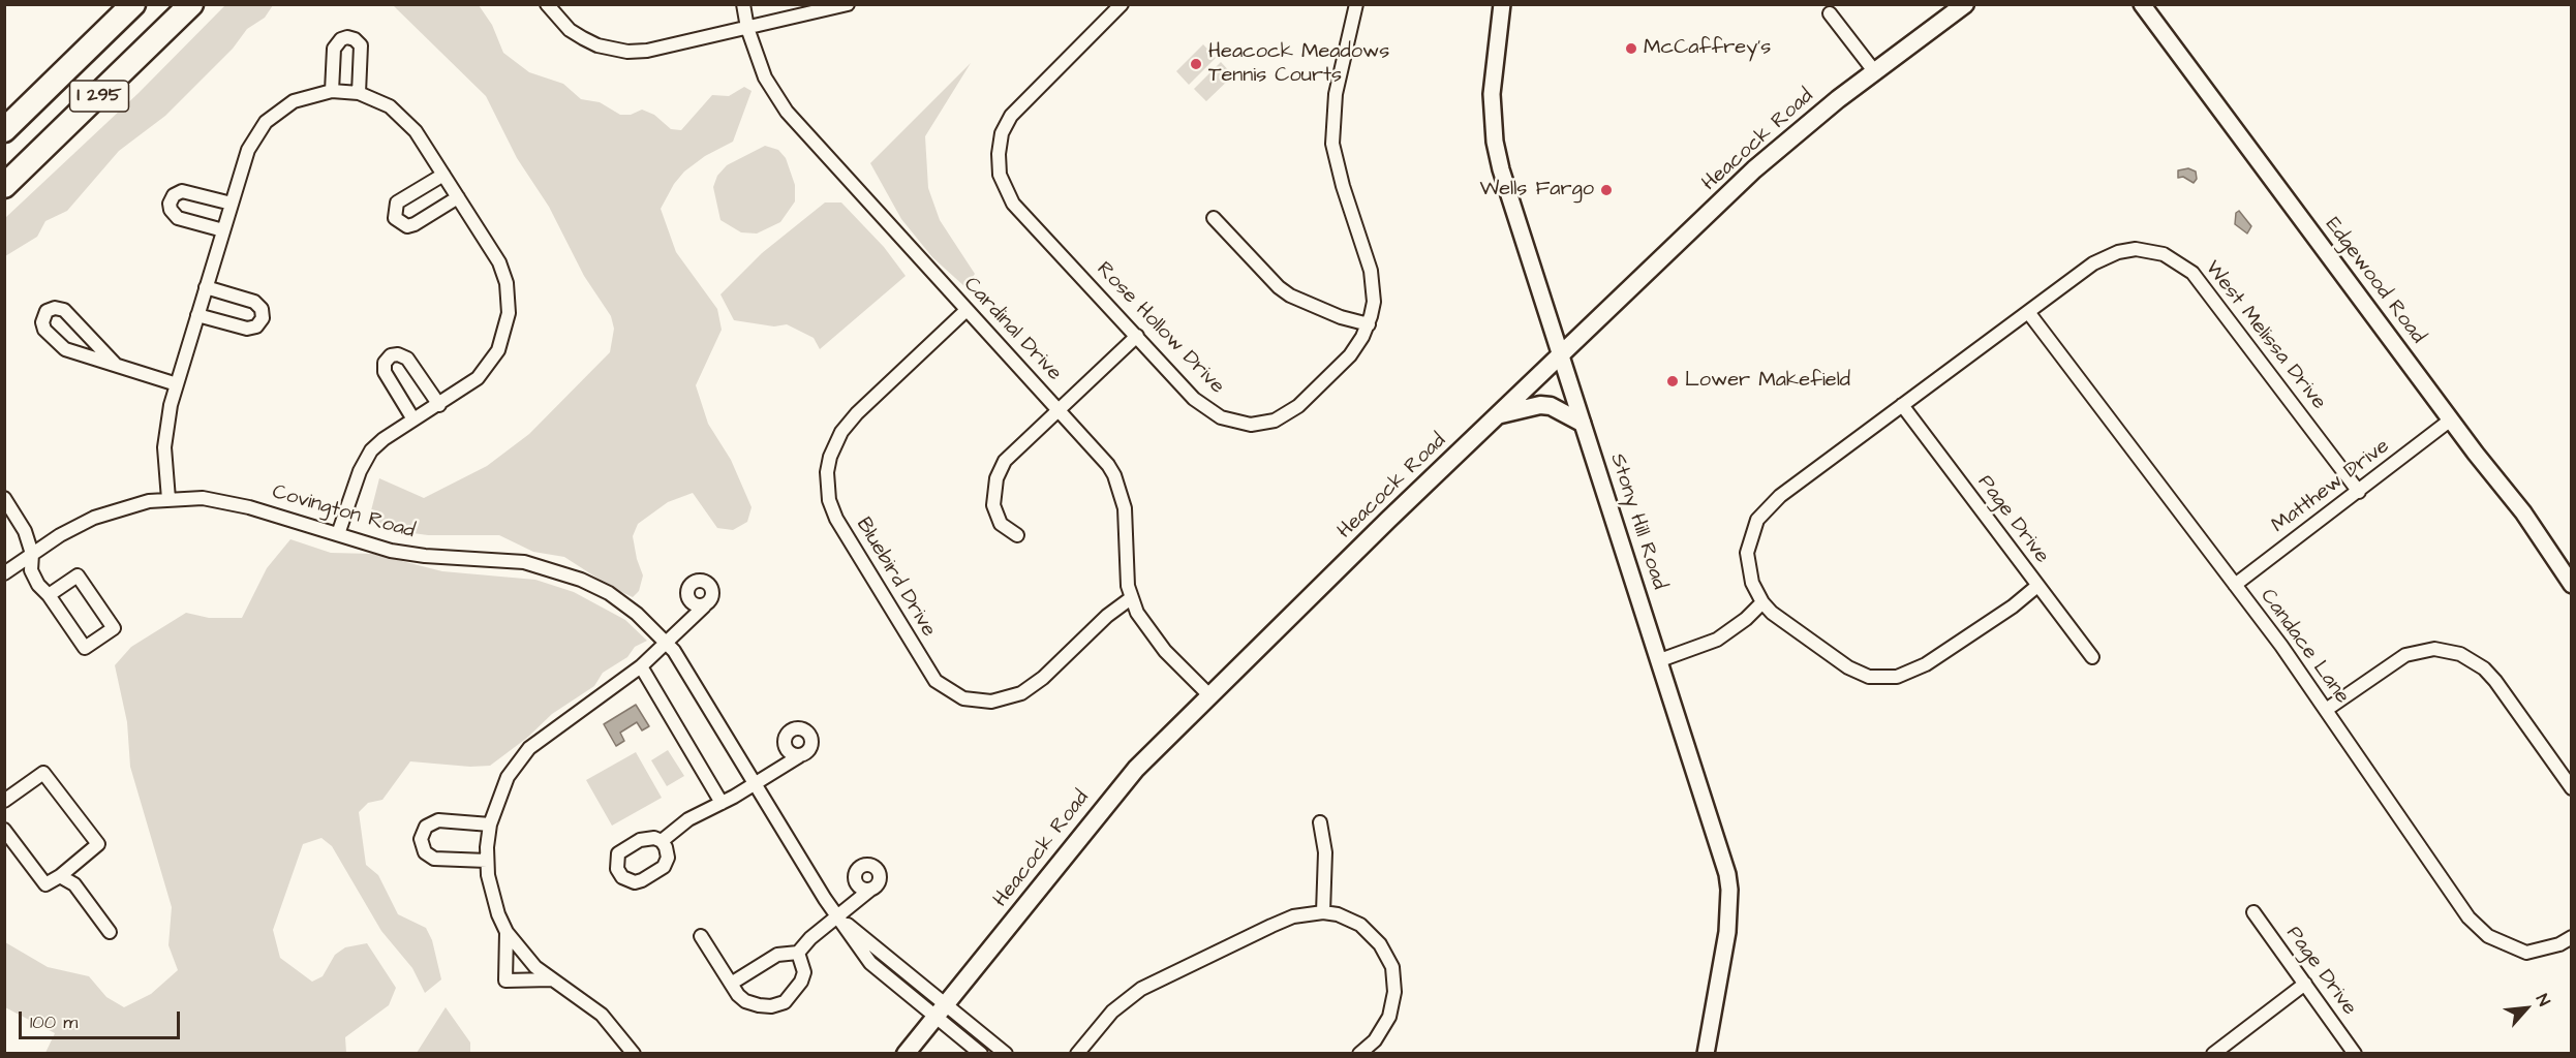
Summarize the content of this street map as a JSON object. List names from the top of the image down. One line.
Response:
{"streets":{"highway":["I 295"],"main road":["Heacock Road"],"street":["Edgewood Road","Rose Hollow Drive","Cardinal Drive","West Melissa Drive","Matthew Drive","Covington Road","Page Drive","Stony Hill Road","Bluebird Drive","Candace Lane"]},"crossings":[["Heacock Road","Cardinal Drive"],["Heacock Road","Covington Road"],["Heacock Road","Stony Hill Road"],["Edgewood Road","Matthew Drive"],["Cardinal Drive","Bluebird Drive"],["West Melissa Drive","Matthew Drive"],["West Melissa Drive","Page Drive"],["West Melissa Drive","Candace Lane"],["Matthew Drive","Candace Lane"]],"places":["McCaffrey's","Heacock Meadows Tennis Courts","Wells Fargo","Lower Makefield"],"scale_bar":"100 m","north":"top right"}
